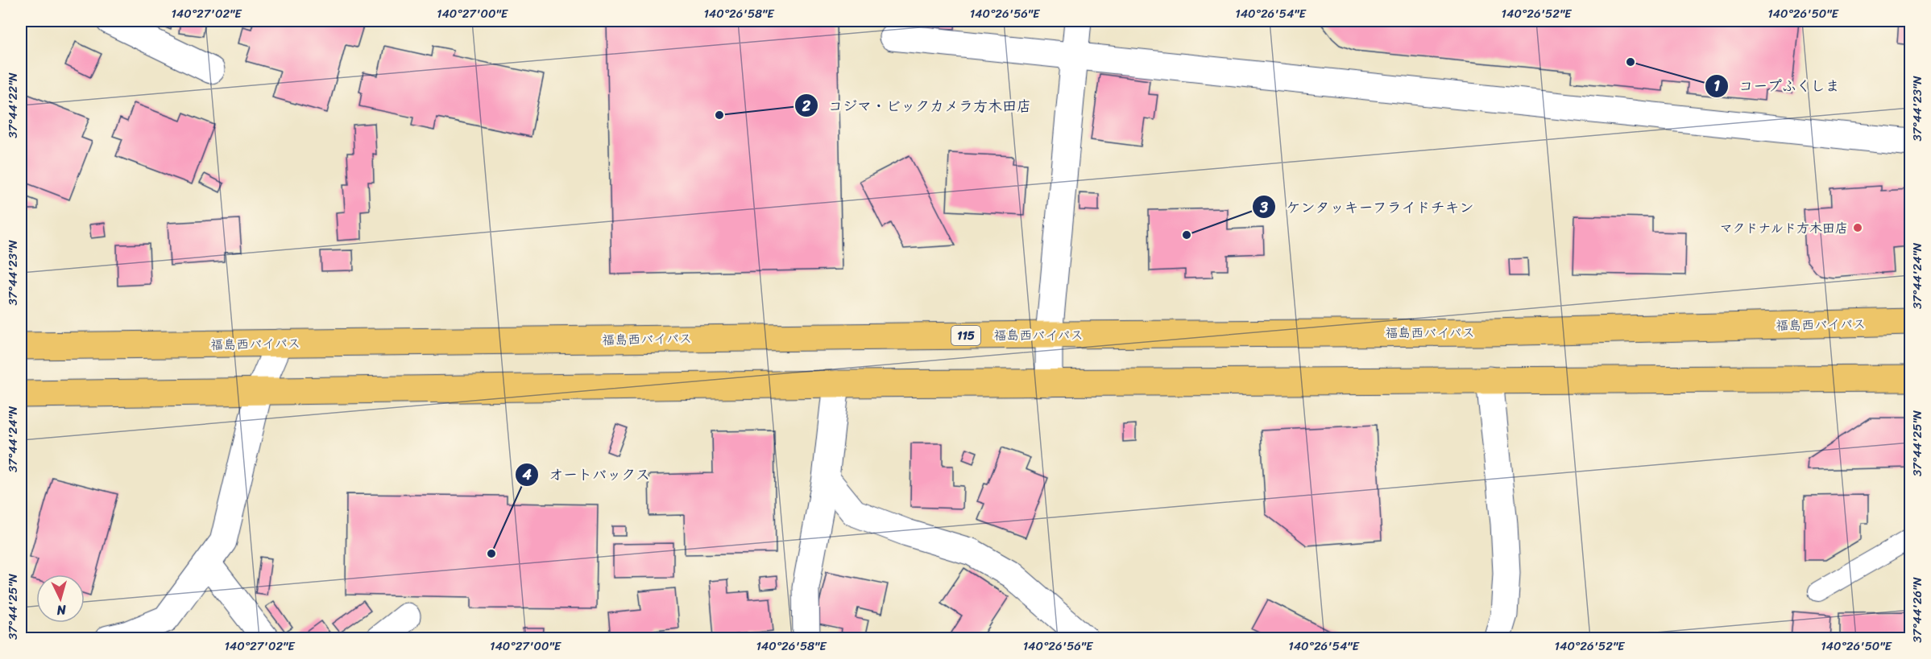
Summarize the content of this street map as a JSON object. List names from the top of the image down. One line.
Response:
{"streets":{"highway":["福島西バイパス","115"]},"places":["コープふくしま","コジマ・ビックカメラ方木田店","マクドナルド方木田店","ケンタッキーフライドチキン","オートバックス"],"north":"bottom","coordinates":["140°27'02\"E","140°27'00\"E","140°26'58\"E","140°26'56\"E","140°26'54\"E","140°26'52\"E","140°26'50\"E","37°44'22\"N","37°44'23\"N","37°44'24\"N","37°44'25\"N","37°44'26\"N"]}
